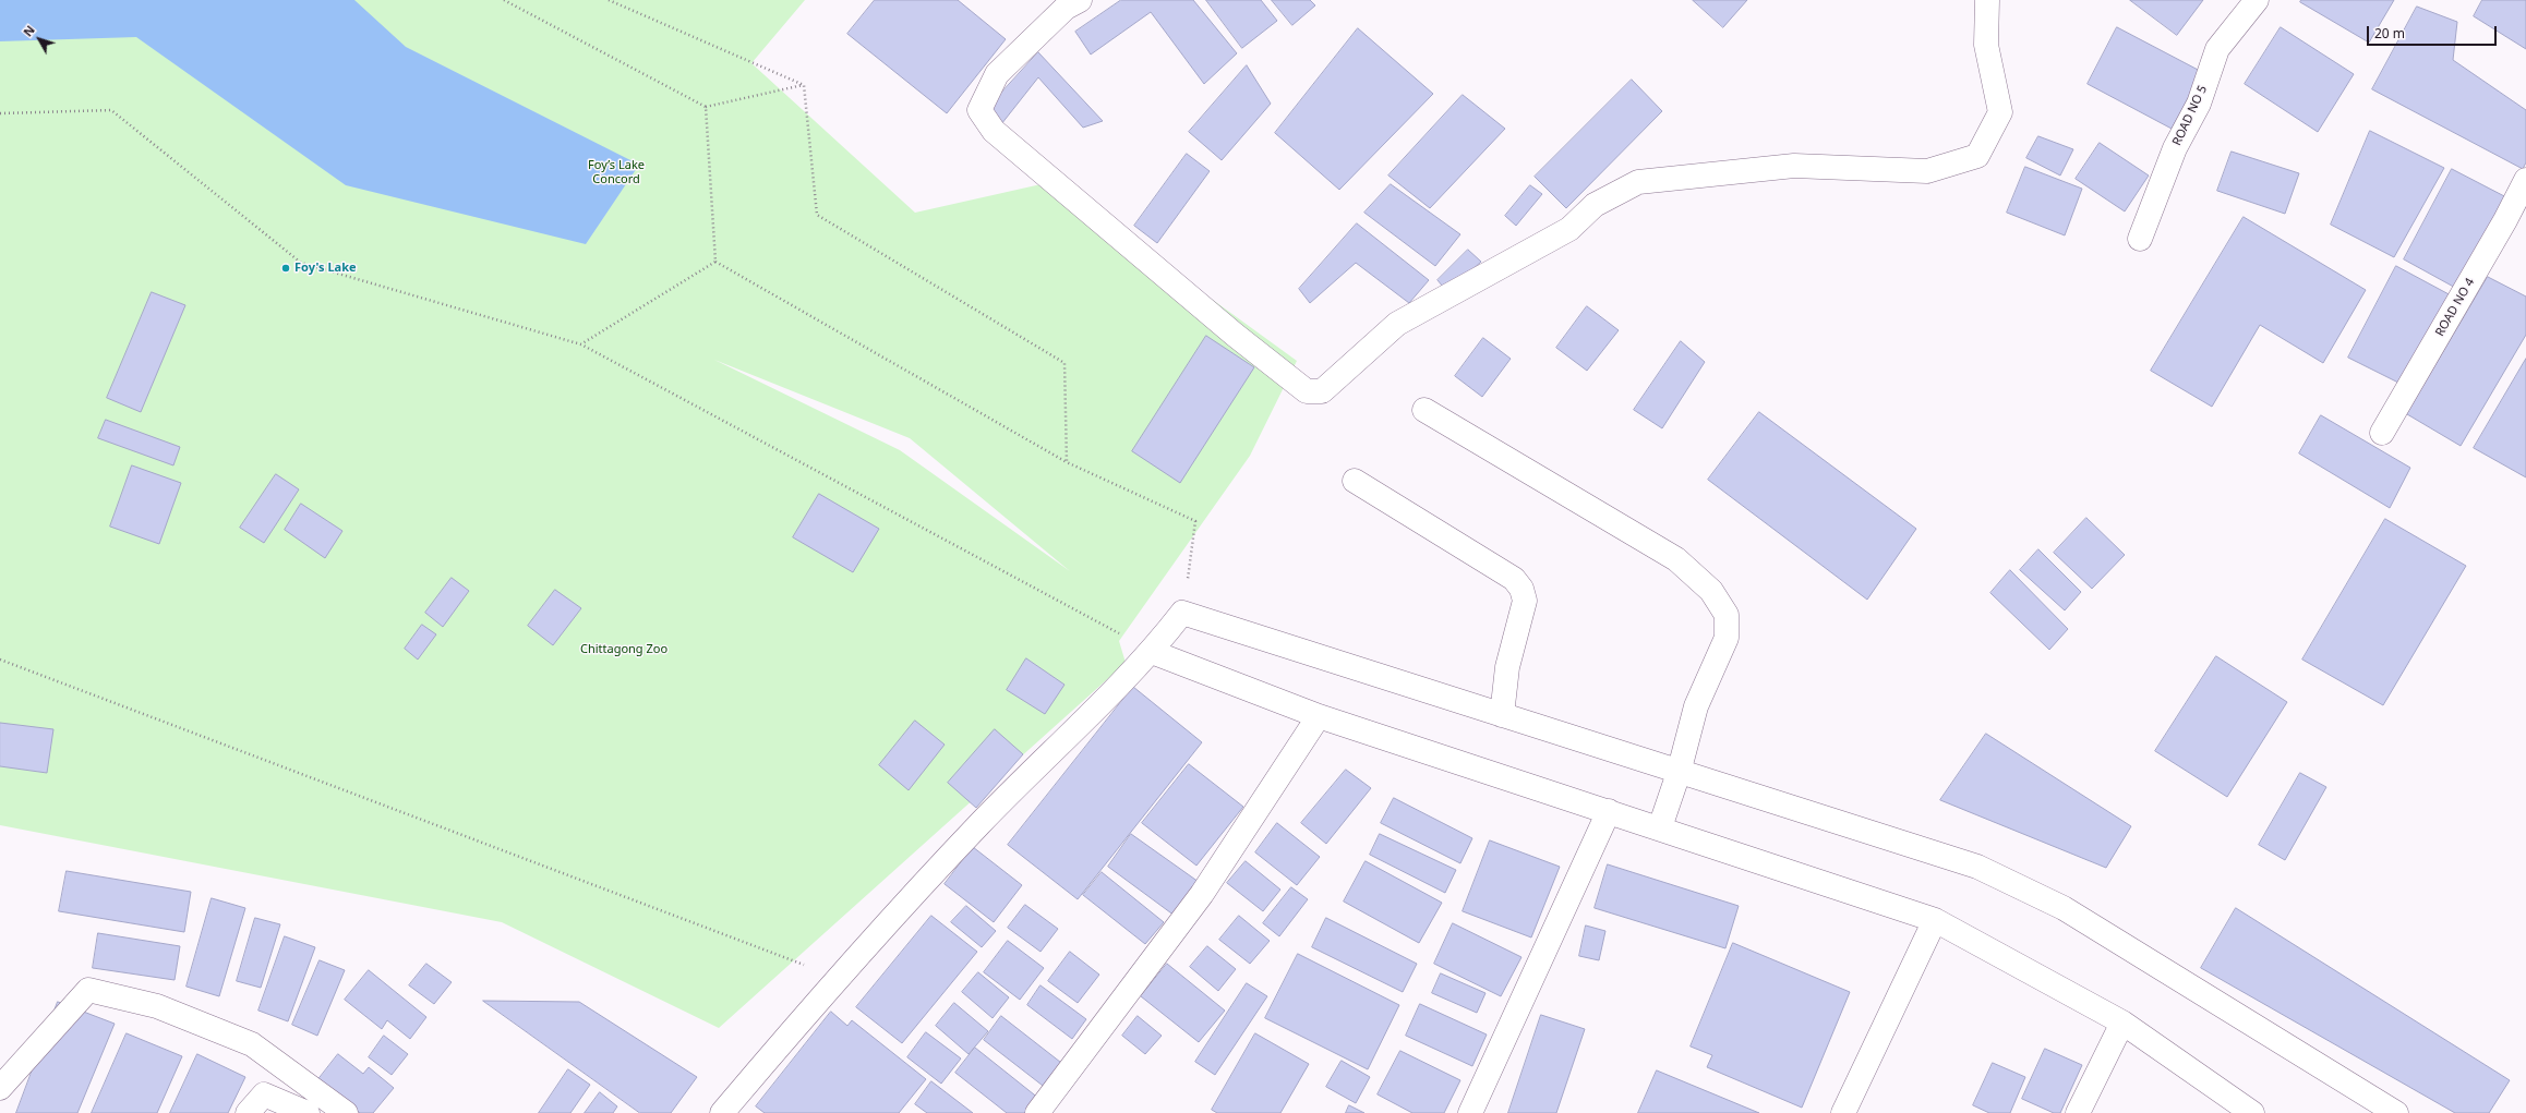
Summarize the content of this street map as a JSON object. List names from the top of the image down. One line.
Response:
{"streets":{"street":["ROAD NO 5","ROAD NO 4"]},"parks":["Foy’s Lake Concord","Chittagong Zoo"],"places":["Foy's Lake"],"scale_bar":"20 m","north":"top left"}
